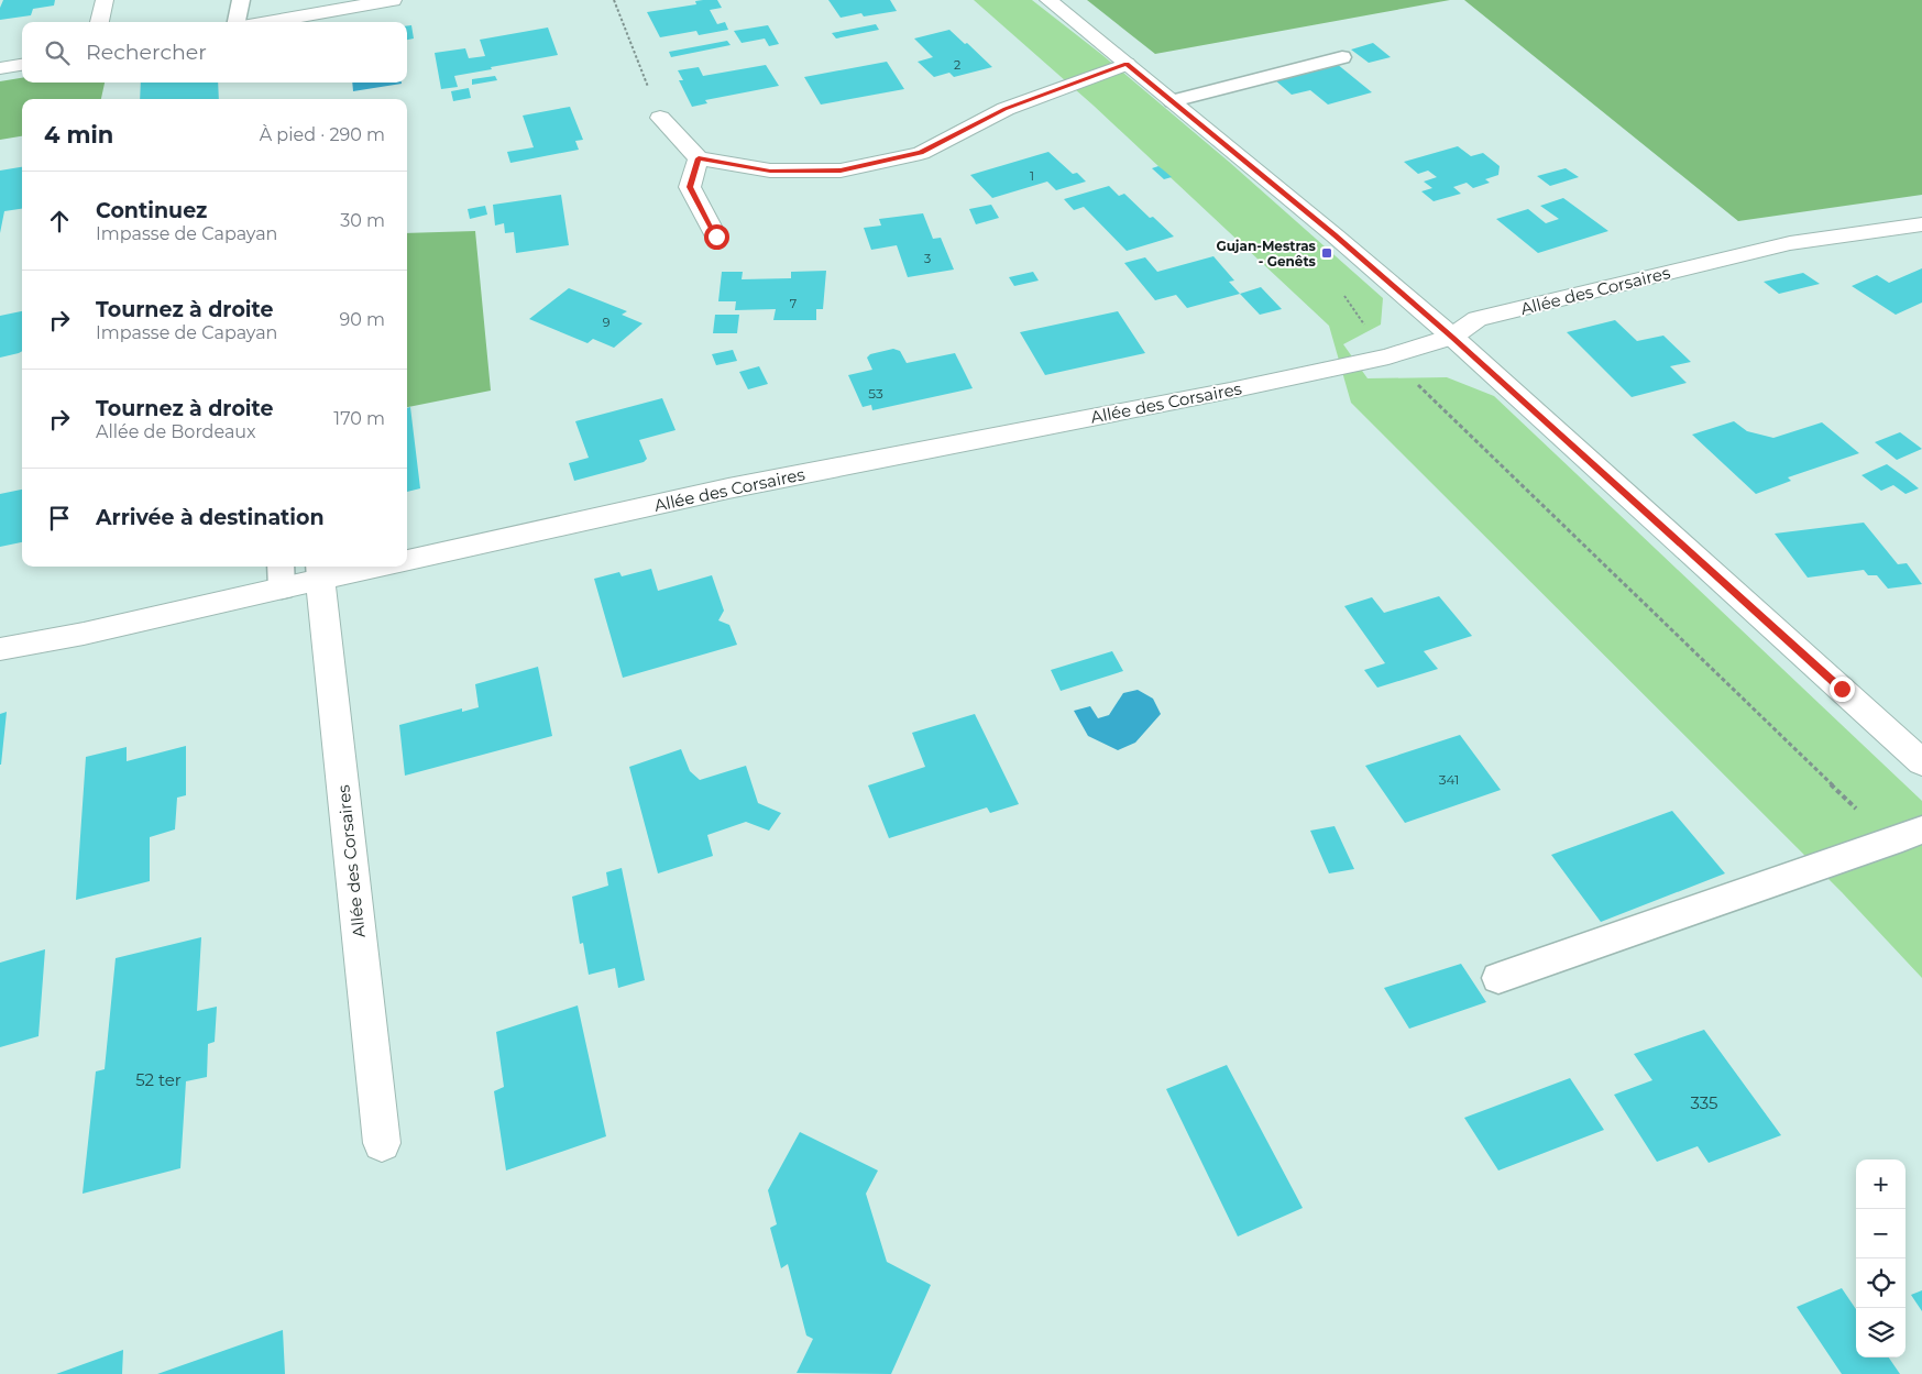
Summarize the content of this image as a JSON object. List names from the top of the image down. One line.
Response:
{"streets":{"street":["Allée des Corsaires"]},"places":{"transit":["Gujan-Mestras - Genêts"]},"house_numbers":["2","1","3","7","9","53","341","52 ter","335"],"page":{"search":"Rechercher","heading":["4 min","À pied · 290 m"],"list":[["Continuez","Impasse de Capayan","30 m"],["Tournez à droite","Impasse de Capayan","90 m"],["Tournez à droite","Allée de Bordeaux","170 m"],"Arrivée à destination"],"map_buttons":["+","−"]}}
